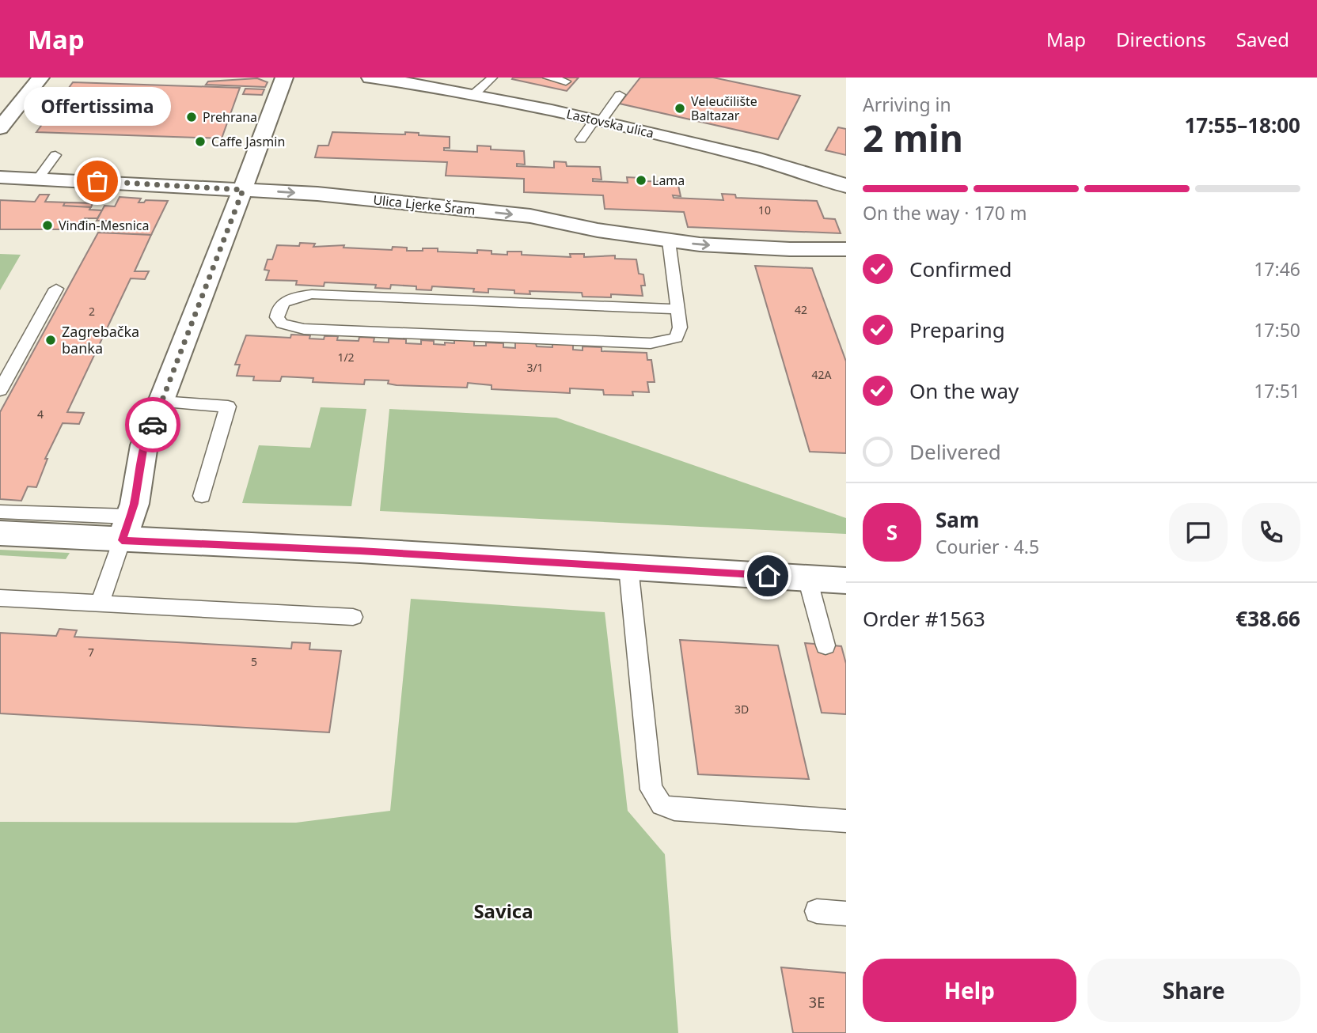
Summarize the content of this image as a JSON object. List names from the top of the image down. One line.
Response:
{"streets":{"street":["Lastovska ulica","Ulica Ljerke Šram"]},"one_way":["Ulica Ljerke Šram"],"districts":["Savica"],"places":["Veleučilište Baltazar","Prehrana","Caffe Jasmin","Lama","Offertissima","Vinđin-Mesnica","Zagrebačka banka"],"house_numbers":["10","42","2","1/2","3/1","42A","4","7","5","3D","3E"],"page":{"header":"Map","nav":["Map","Directions","Saved"],"heading":["2 min","Arriving in","17:55–18:00"],"panel":["Sam","Courier · 4.5","Order #1563","€38.66"],"bubble":"Offertissima","bar":"On the way · 170 m","list":[["Confirmed","17:46"],["Preparing","17:50"],["On the way","17:51"],"Delivered"],"round":"S","buttons":["Help","Share"]}}
